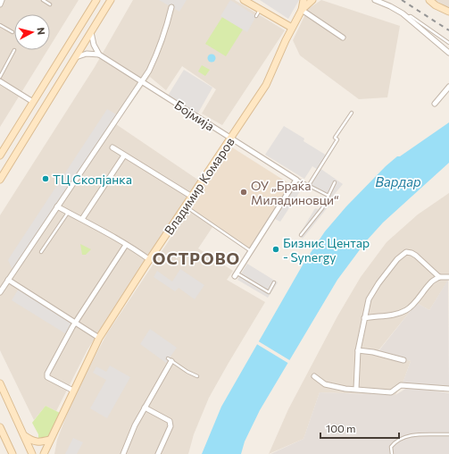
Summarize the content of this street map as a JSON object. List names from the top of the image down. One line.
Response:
{"streets":{"street":["Бојмија","Владимир Комаров"]},"crossings":[["Бојмија","Владимир Комаров"]],"districts":["ОСТРОВО"],"water":["Вардар"],"places":["ТЦ Скопјанка","ОУ „Браќа Миладиновци“","Бизнис Центар - Synergy"],"scale_bar":"100 m","north":"right"}
